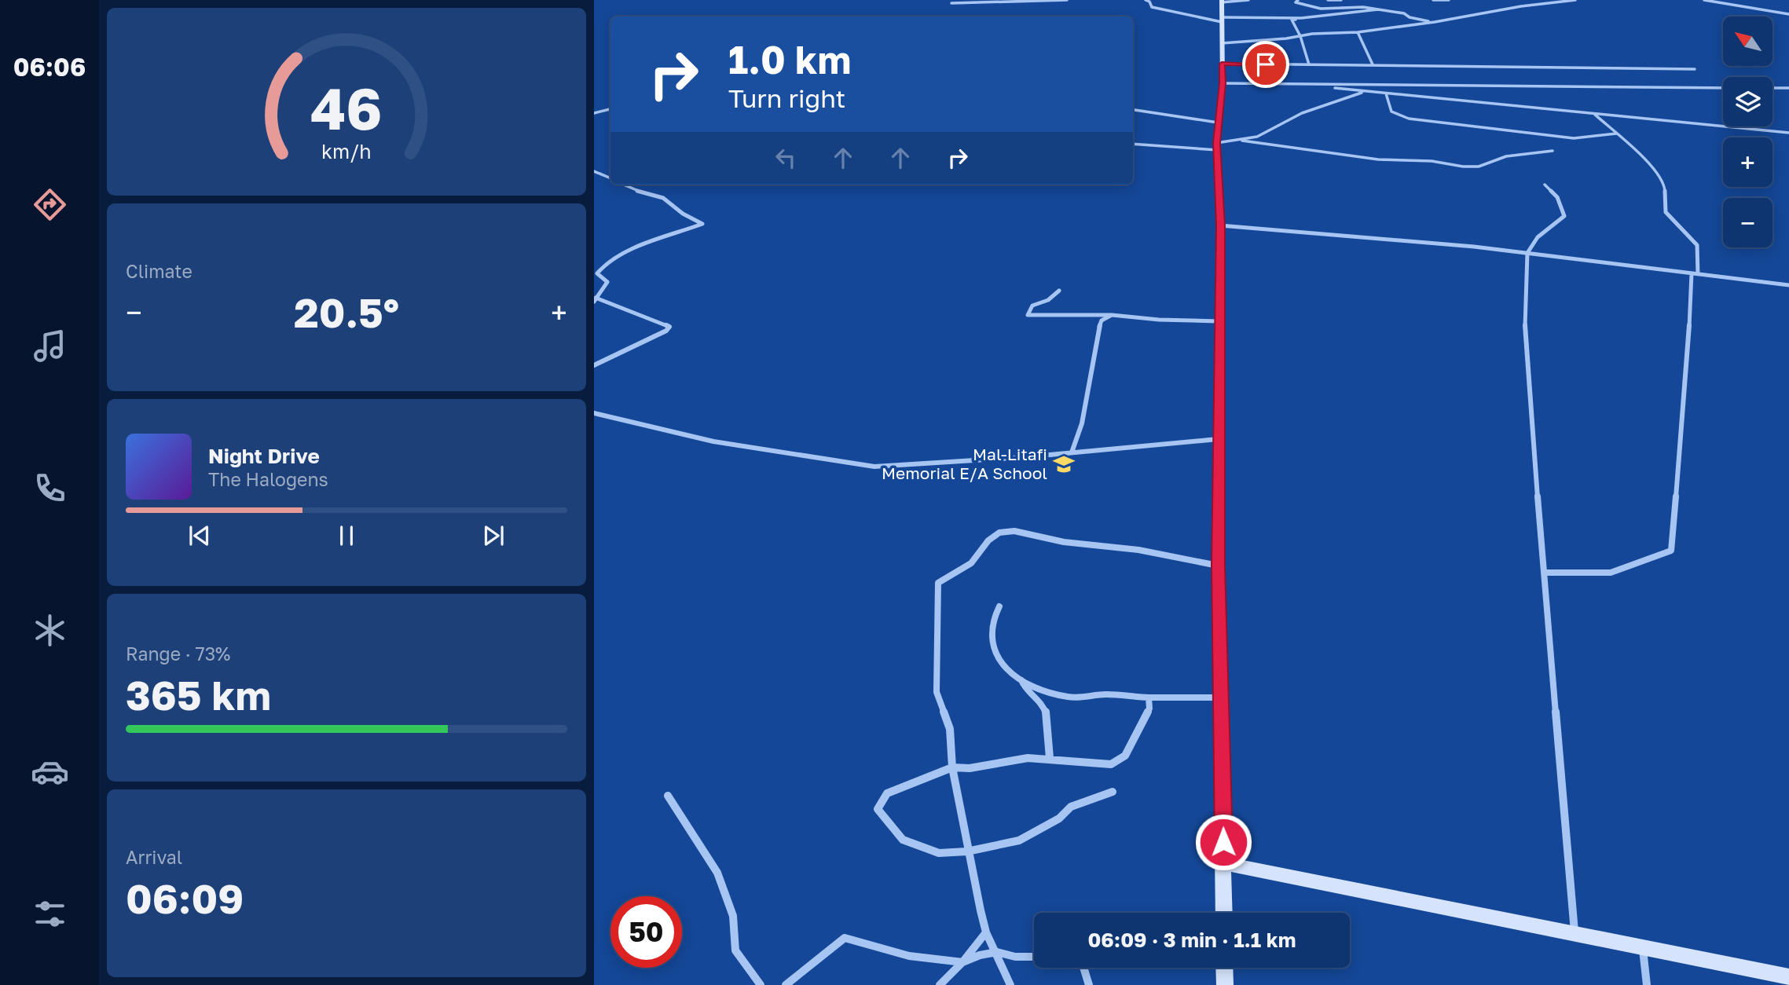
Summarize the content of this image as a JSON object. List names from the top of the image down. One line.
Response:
{"places":{"school or university":["Mal-Litafi Memorial E/A School"]},"north":"top left","page":{"tabs":"06:06","map_buttons":["+","−"],"turn":["1.0 km","Turn right"],"tile":["Climate",["Range · 73%","365 km"],["Arrival","06:09"]],"heat":["−","20.5°","+"],"song":["Night Drive","The Halogens"],"limit":"50","trip":"06:09 · 3 min · 1.1 km","gauge":["46","km/h"]}}
